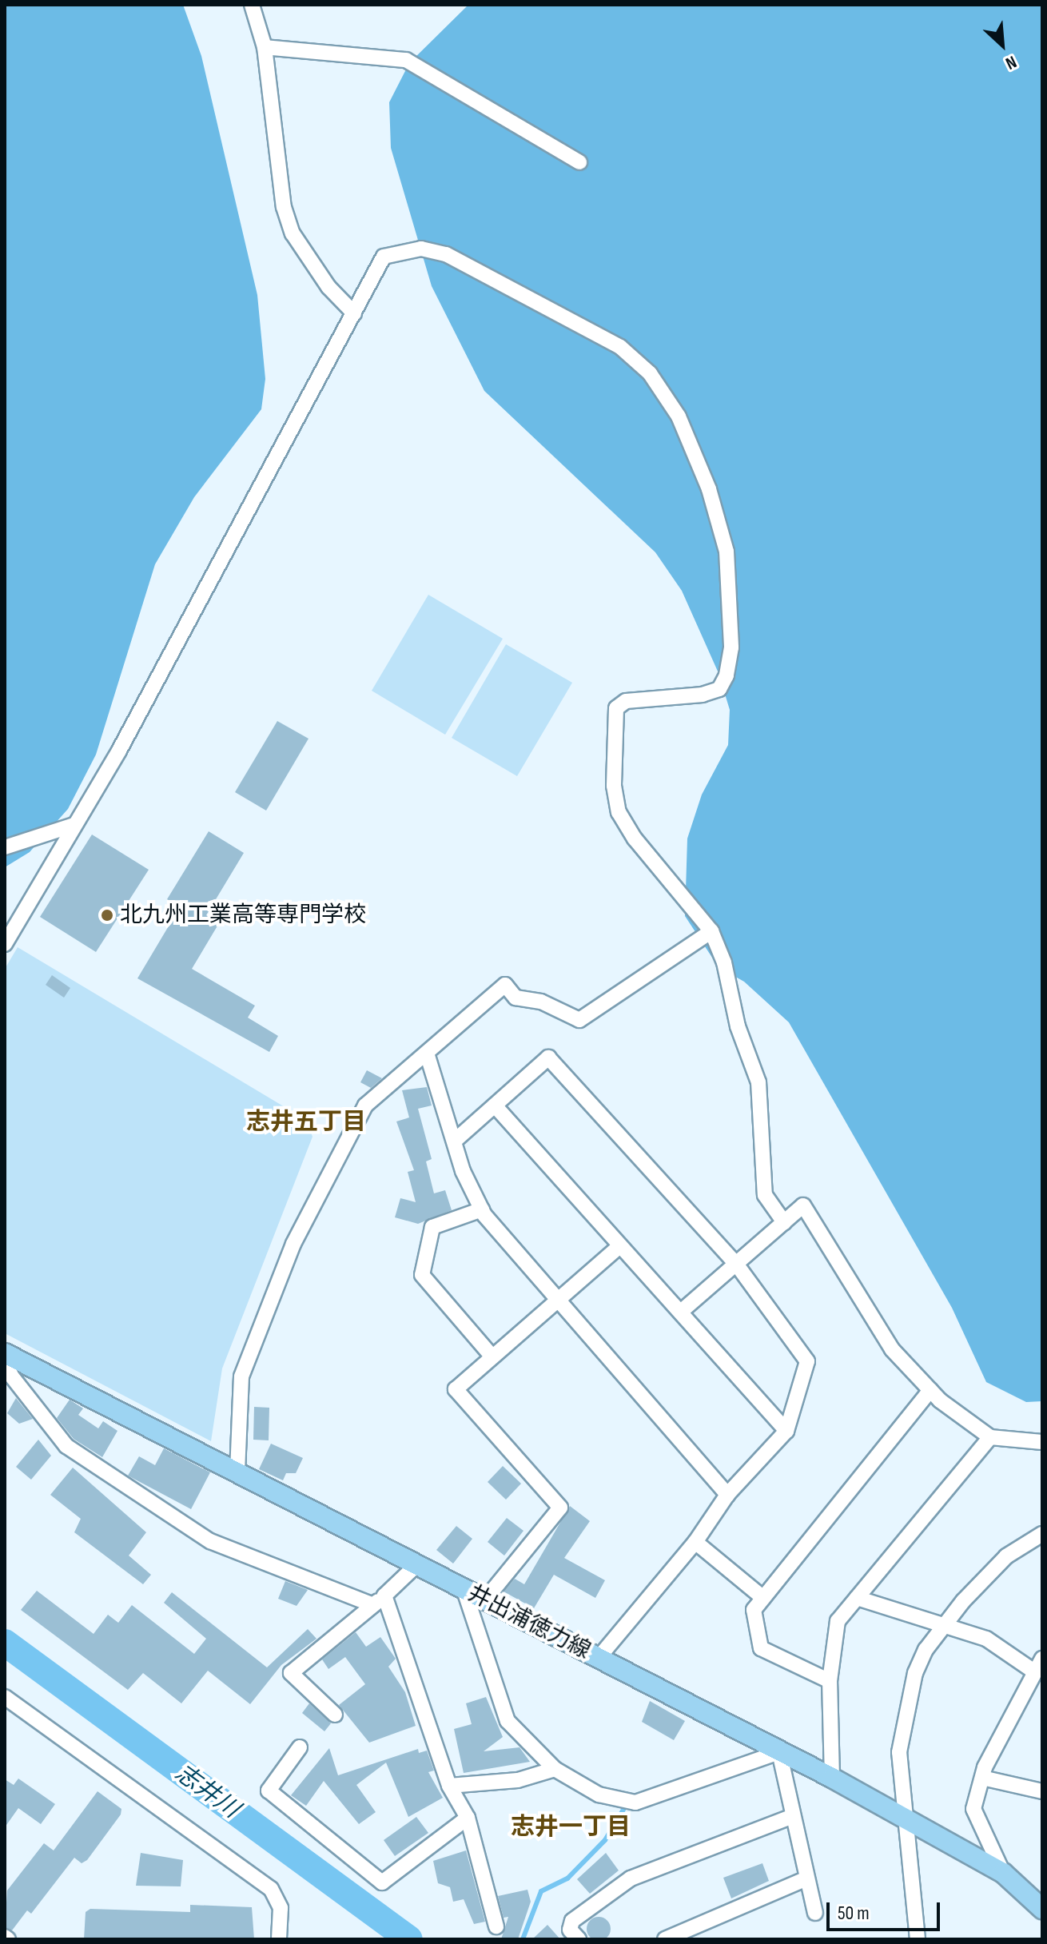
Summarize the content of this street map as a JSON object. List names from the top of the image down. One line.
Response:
{"streets":{"main road":["井出浦徳力線"]},"districts":["志井五丁目","志井一丁目"],"water":["志井川"],"places":["北九州工業高等専門学校"],"scale_bar":"50 m","north":"bottom right"}
